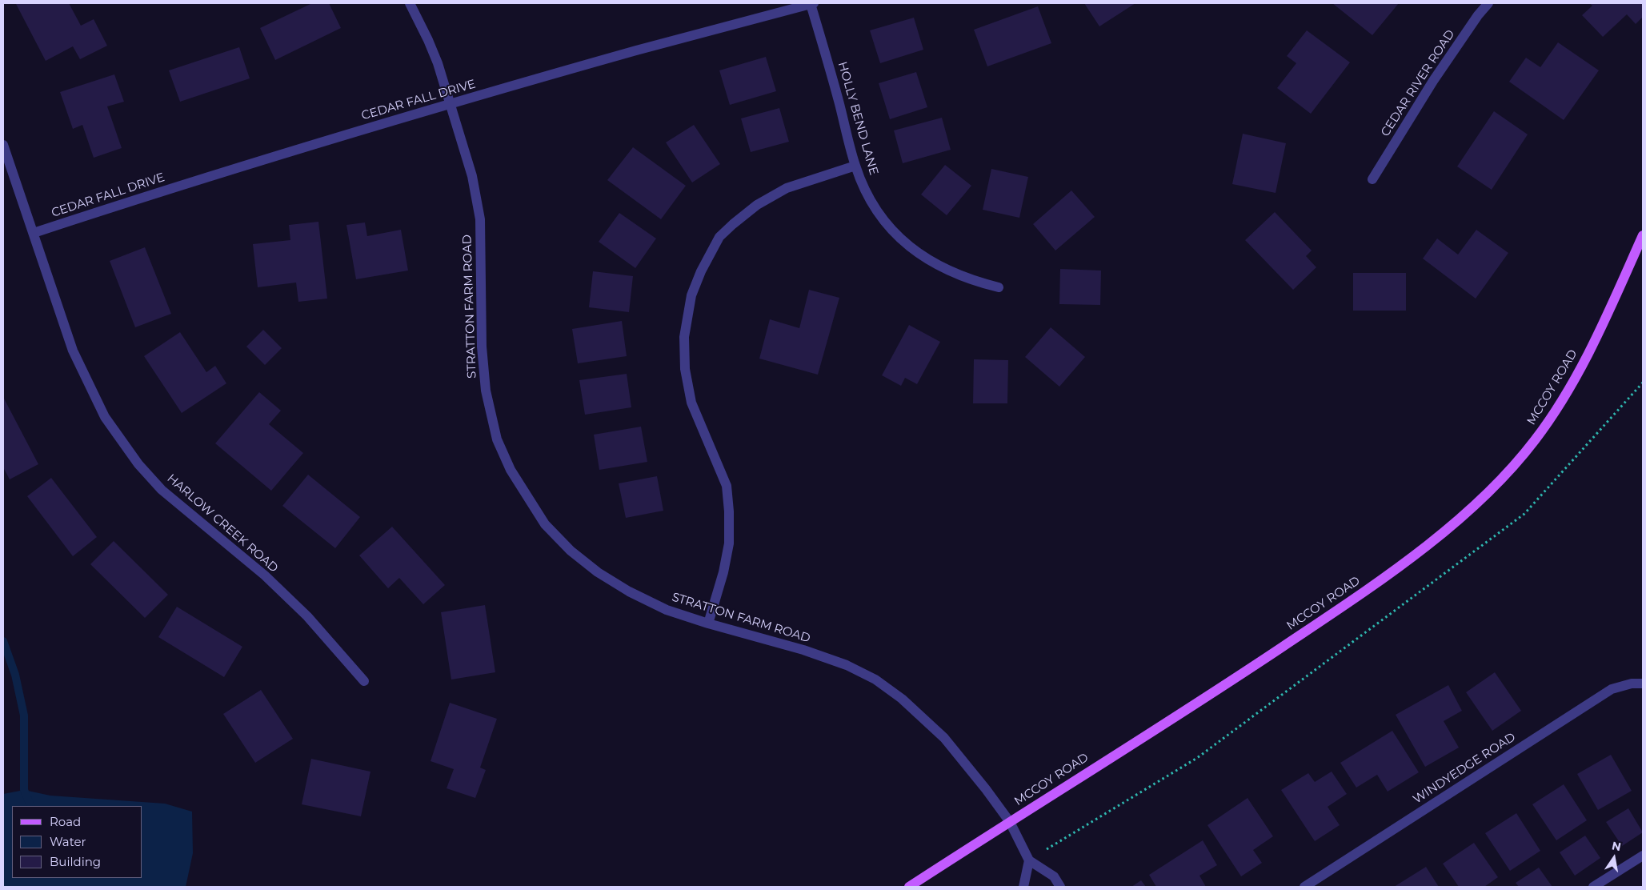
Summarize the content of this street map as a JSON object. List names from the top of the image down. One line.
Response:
{"streets":{"main road":["MCCOY ROAD"],"street":["CEDAR RIVER ROAD","CEDAR FALL DRIVE","HOLLY BEND LANE","STRATTON FARM ROAD","HARLOW CREEK ROAD","WINDYEDGE ROAD"]},"crossings":[["CEDAR FALL DRIVE","HOLLY BEND LANE"],["CEDAR FALL DRIVE","STRATTON FARM ROAD"],["CEDAR FALL DRIVE","HARLOW CREEK ROAD"],["STRATTON FARM ROAD","MCCOY ROAD"]],"legend":["Road","Water","Building"],"north":"top"}
